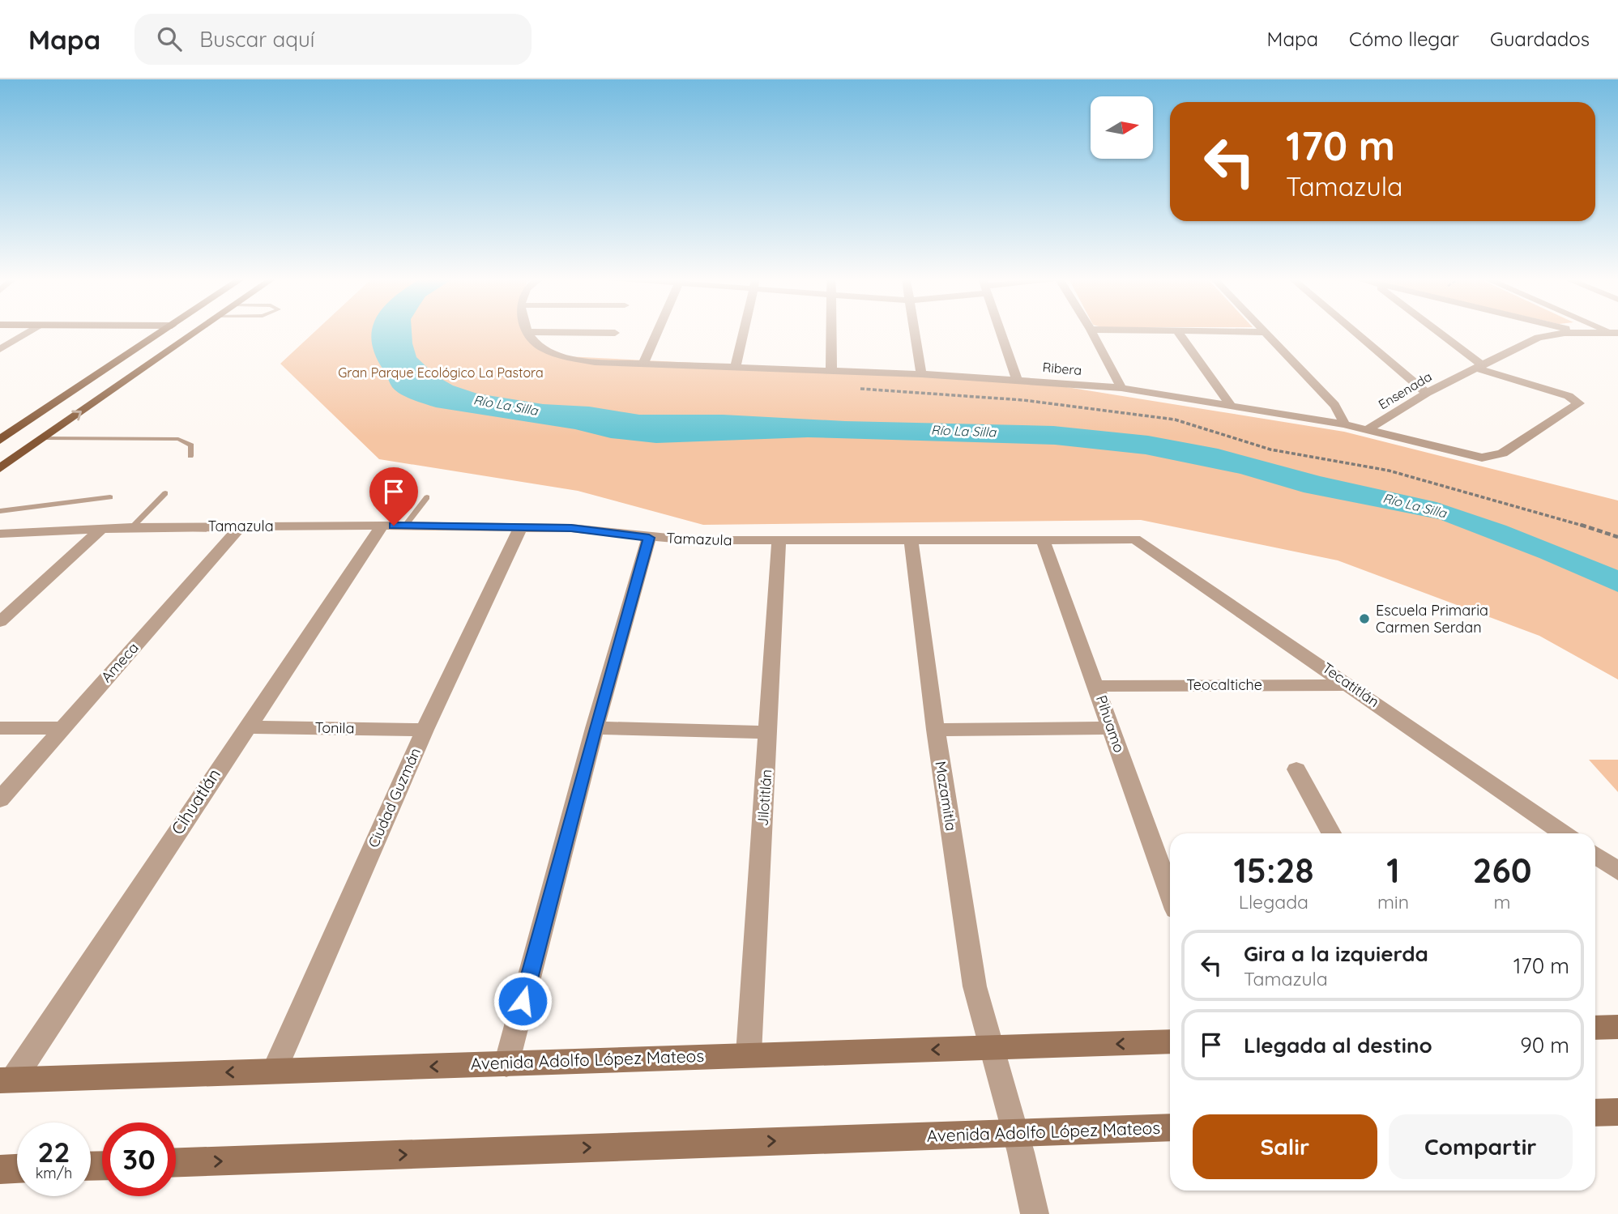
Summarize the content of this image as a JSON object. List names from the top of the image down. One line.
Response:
{"streets":{"main road":["Avenida Adolfo López Mateos"],"street":["Ribera","Ensenada","Tamazula","Ameca","Teocaltiche","Tecatitlán","Pihuamo","Tonila","Mazamitla","Ciudad Guzmán","Jilotitlán","Cihuatlán"]},"crossings":[["Ribera","Ensenada"],["Tamazula","Ameca"],["Tamazula","Tecatitlán"],["Tamazula","Pihuamo"],["Tamazula","Mazamitla"],["Tamazula","Ciudad Guzmán"],["Tamazula","Jilotitlán"],["Tamazula","Cihuatlán"],["Teocaltiche","Tecatitlán"],["Teocaltiche","Pihuamo"],["Tonila","Ciudad Guzmán"],["Tonila","Cihuatlán"],["Mazamitla","Avenida Adolfo López Mateos"],["Ciudad Guzmán","Avenida Adolfo López Mateos"],["Jilotitlán","Avenida Adolfo López Mateos"],["Cihuatlán","Avenida Adolfo López Mateos"]],"water":["Río La Silla"],"parks":["Gran Parque Ecológico La Pastora"],"places":["Escuela Primaria Carmen Serdan"],"north":"right","page":{"header":"Mapa","search":"Buscar aquí","nav":["Mapa","Cómo llegar","Guardados"],"turn":["170 m","Tamazula"],"eta":["15:28","Llegada","1","min","260","m"],"list":[{"name":"Gira a la izquierda","note":"Tamazula","value":"170 m"},{"name":"Llegada al destino","value":"90 m"}],"buttons":["Salir","Compartir"],"speed":"22 km/h","limit":"30"}}
